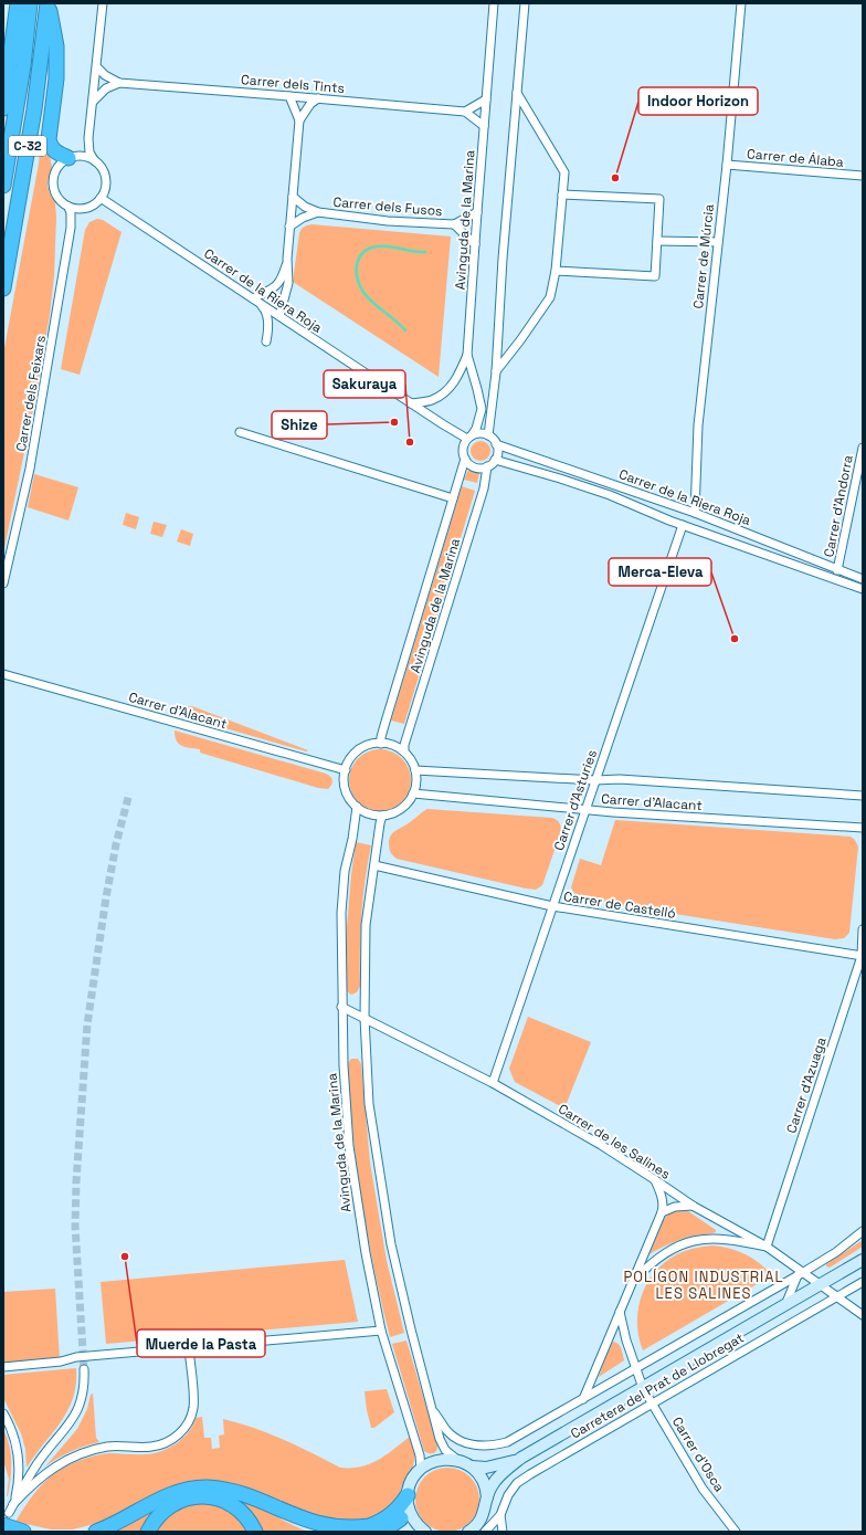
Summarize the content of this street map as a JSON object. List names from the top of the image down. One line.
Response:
{"streets":{"highway":["C-32"],"street":["Carrer dels Tints","Carrer de Álaba","Carrer dels Fusos","Avinguda de la Marina","Carrer de Múrcia","Carrer de la Riera Roja","Carrer dels Feixars","Carrer d'Andorra","Carrer d'Alacant","Carrer d'Asturies","Carrer de Castelló","Carrer d'Azuaga","Carrer de les Salines","Carretera del Prat de Llobregat","Carrer d'Osca"]},"crossings":[["Carrer de Álaba","Carrer de Múrcia"],["Carrer dels Fusos","Avinguda de la Marina"],["Avinguda de la Marina","Carrer de la Riera Roja"],["Avinguda de la Marina","Carrer d'Alacant"],["Avinguda de la Marina","Carrer de les Salines"],["Carrer de Múrcia","Carrer de la Riera Roja"],["Carrer de la Riera Roja","Carrer dels Feixars"],["Carrer de la Riera Roja","Carrer d'Andorra"],["Carrer de la Riera Roja","Carrer d'Asturies"],["Carrer d'Alacant","Carrer d'Asturies"],["Carrer d'Asturies","Carrer de Castelló"],["Carrer d'Asturies","Carrer de les Salines"],["Carrer de Castelló","Carrer d'Azuaga"],["Carrer d'Azuaga","Carrer de les Salines"],["Carrer de les Salines","Carretera del Prat de Llobregat"],["Carretera del Prat de Llobregat","Carrer d'Osca"]],"districts":["POLÍGON INDUSTRIAL LES SALINES"],"places":["Indoor Horizon","Shize","Sakuraya","Merca-Eleva","Muerde la Pasta"]}
